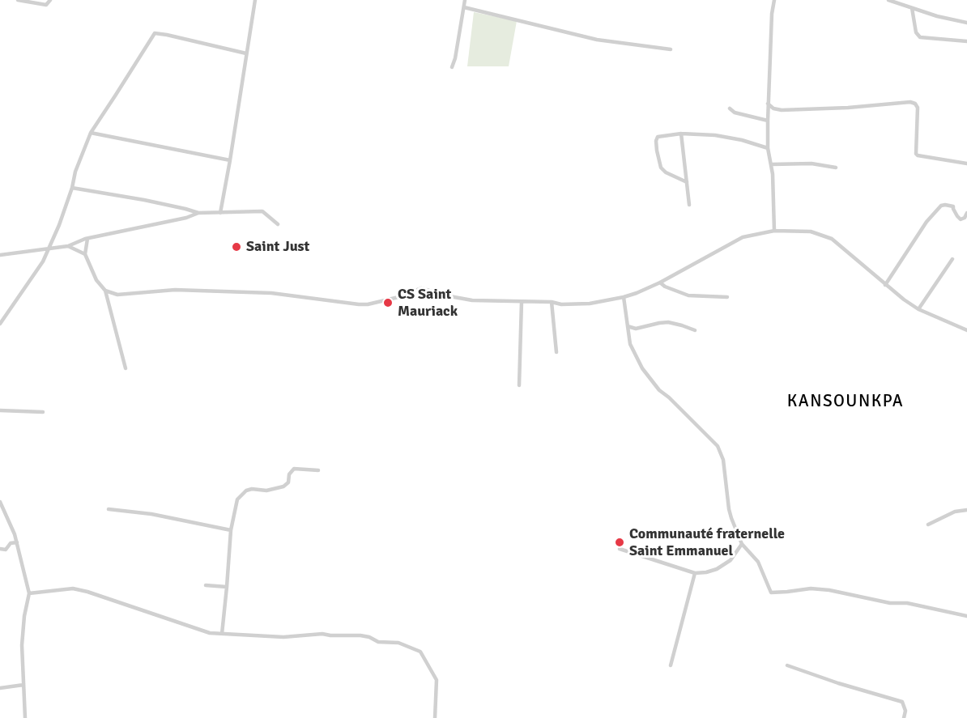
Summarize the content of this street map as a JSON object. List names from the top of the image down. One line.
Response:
{"districts":["KANSOUNKPA"],"places":["Saint Just","CS Saint Mauriack","Communauté fraternelle Saint Emmanuel"]}
